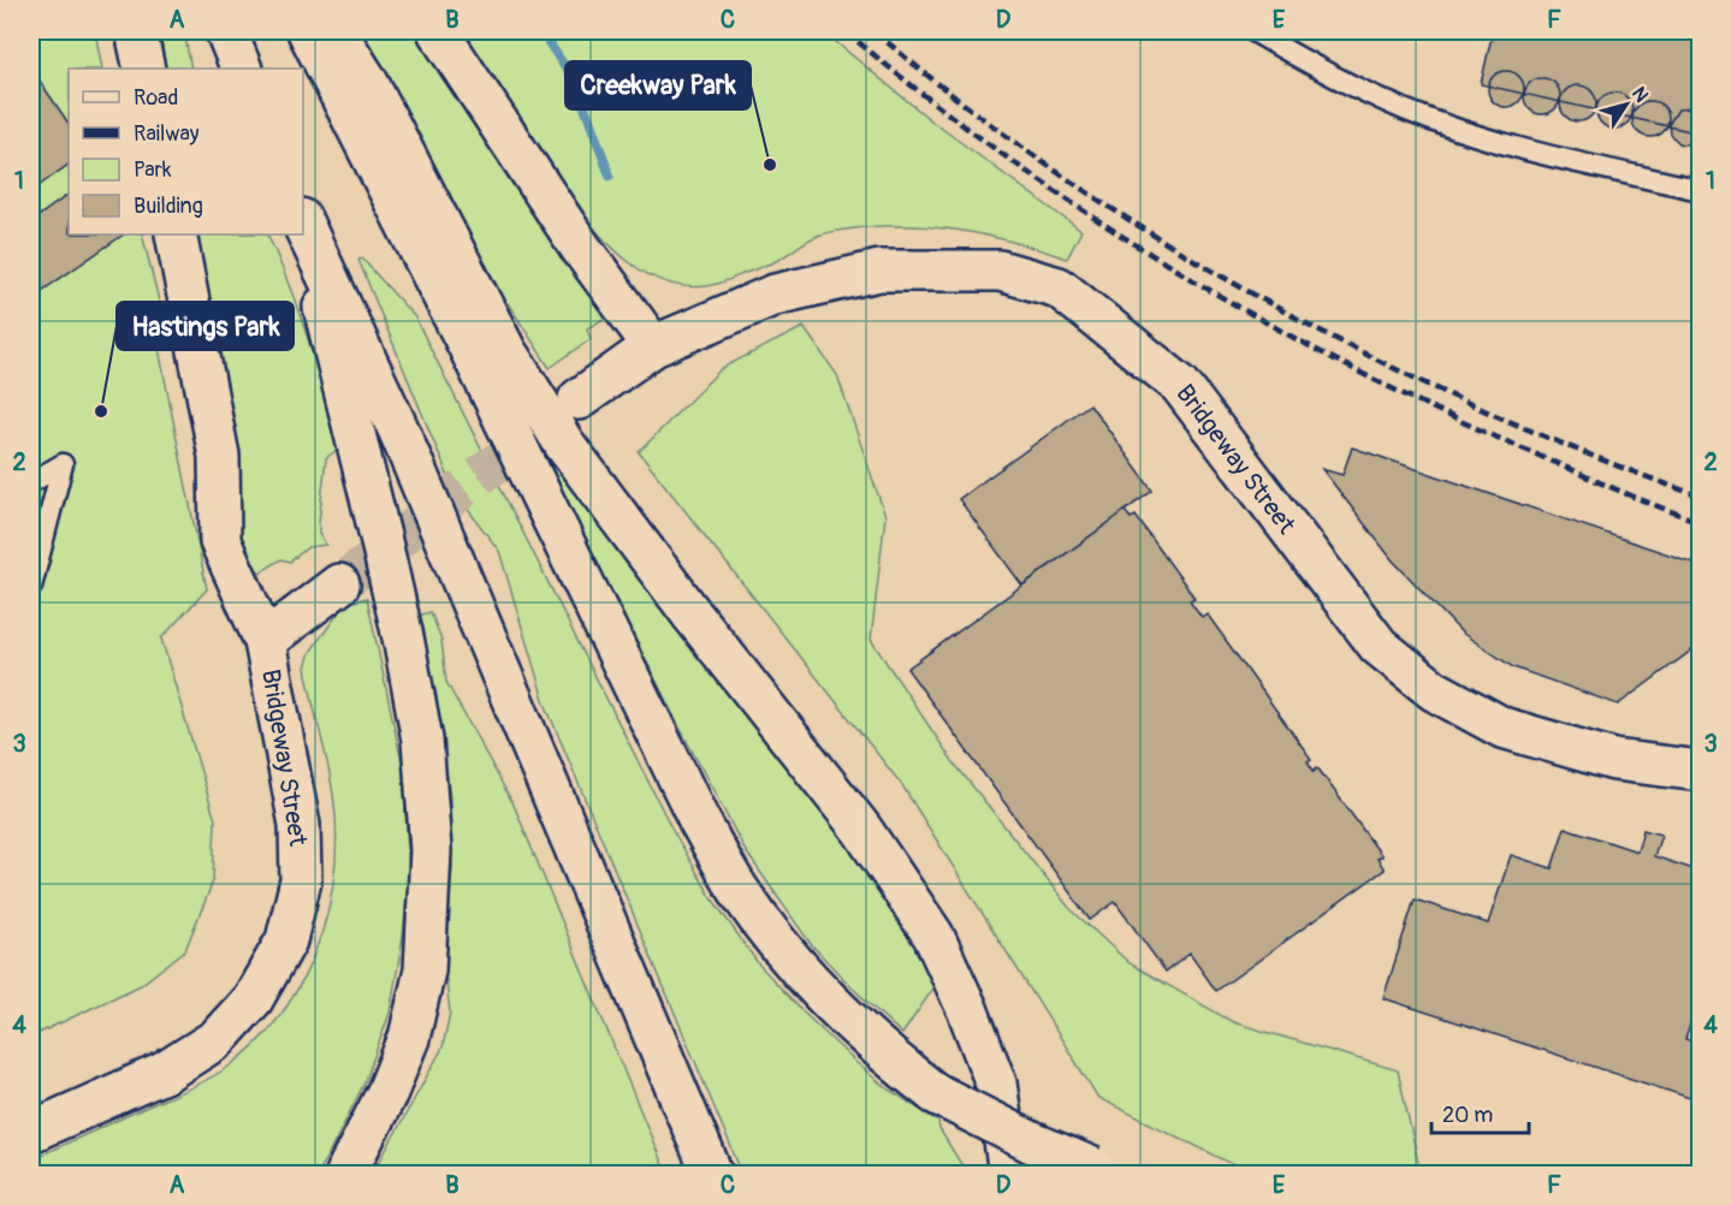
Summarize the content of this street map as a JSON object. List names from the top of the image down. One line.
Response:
{"streets":{"main road":["Bridgeway Street"]},"places":["Creekway Park","Hastings Park"],"legend":["Road","Railway","Park","Building"],"scale_bar":"20 m","north":"top right","grid":{"columns":["A","B","C","D","E","F"],"rows":["1","2","3","4"]}}
